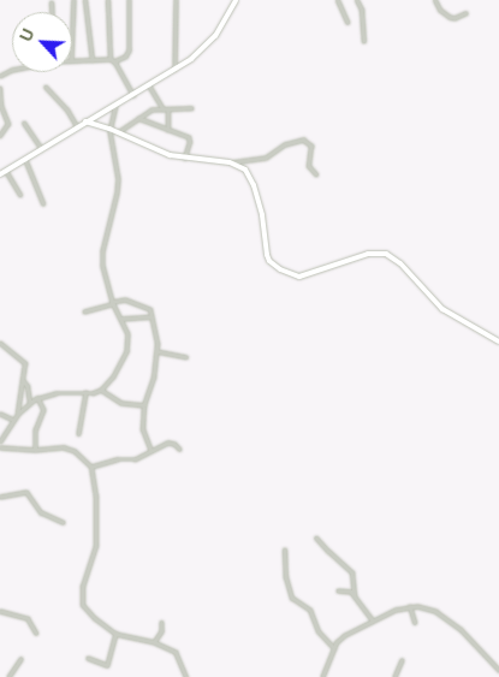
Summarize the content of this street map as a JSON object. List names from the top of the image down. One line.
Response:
{"north":"top left"}
